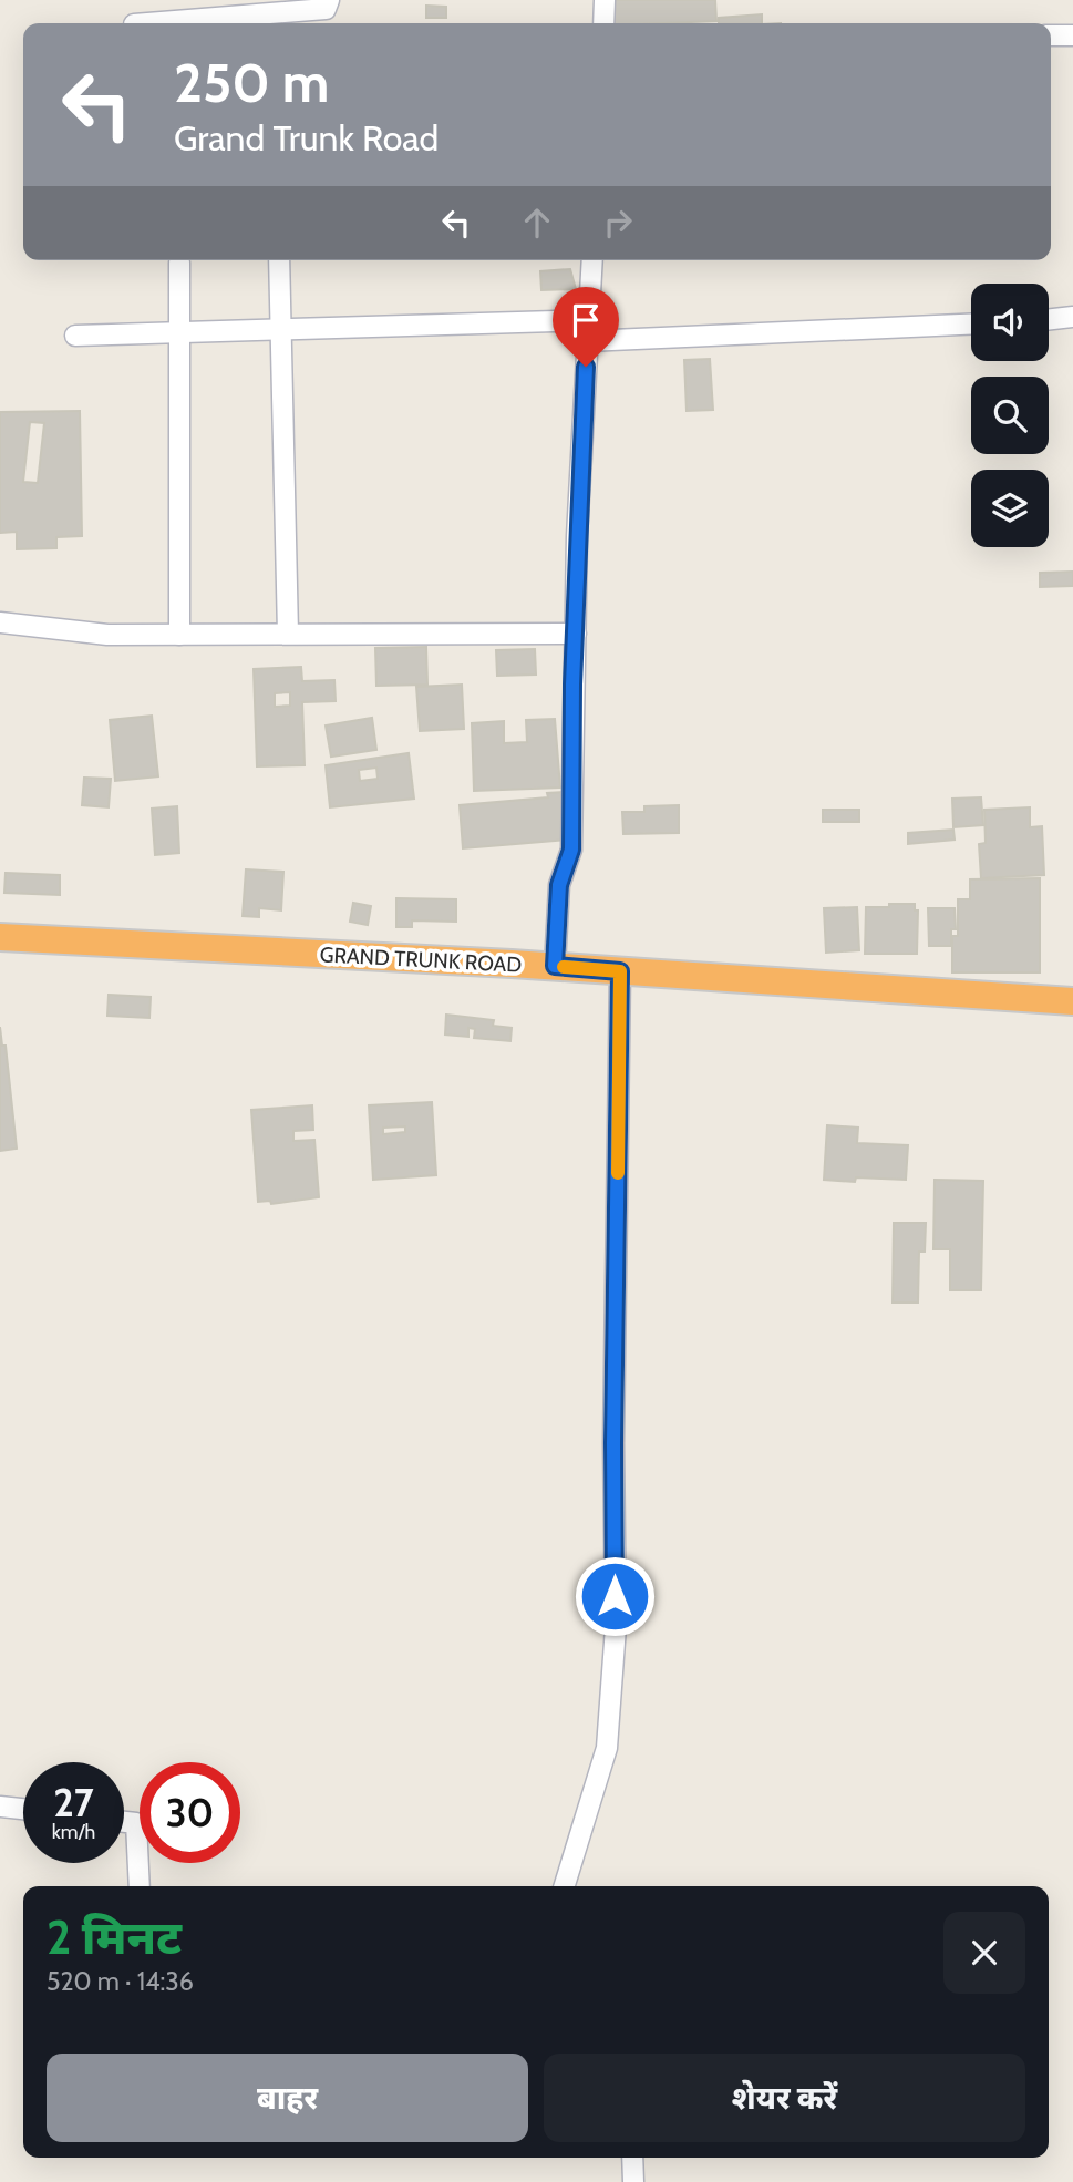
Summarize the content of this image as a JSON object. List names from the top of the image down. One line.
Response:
{"streets":{"highway":["GRAND TRUNK ROAD"]},"page":{"turn":["250 m","Grand Trunk Road"],"speed":"27 km/h","limit":"30","heading":["2 मिनट","520 m · 14:36"],"buttons":["बाहर","शेयर करें"]}}
